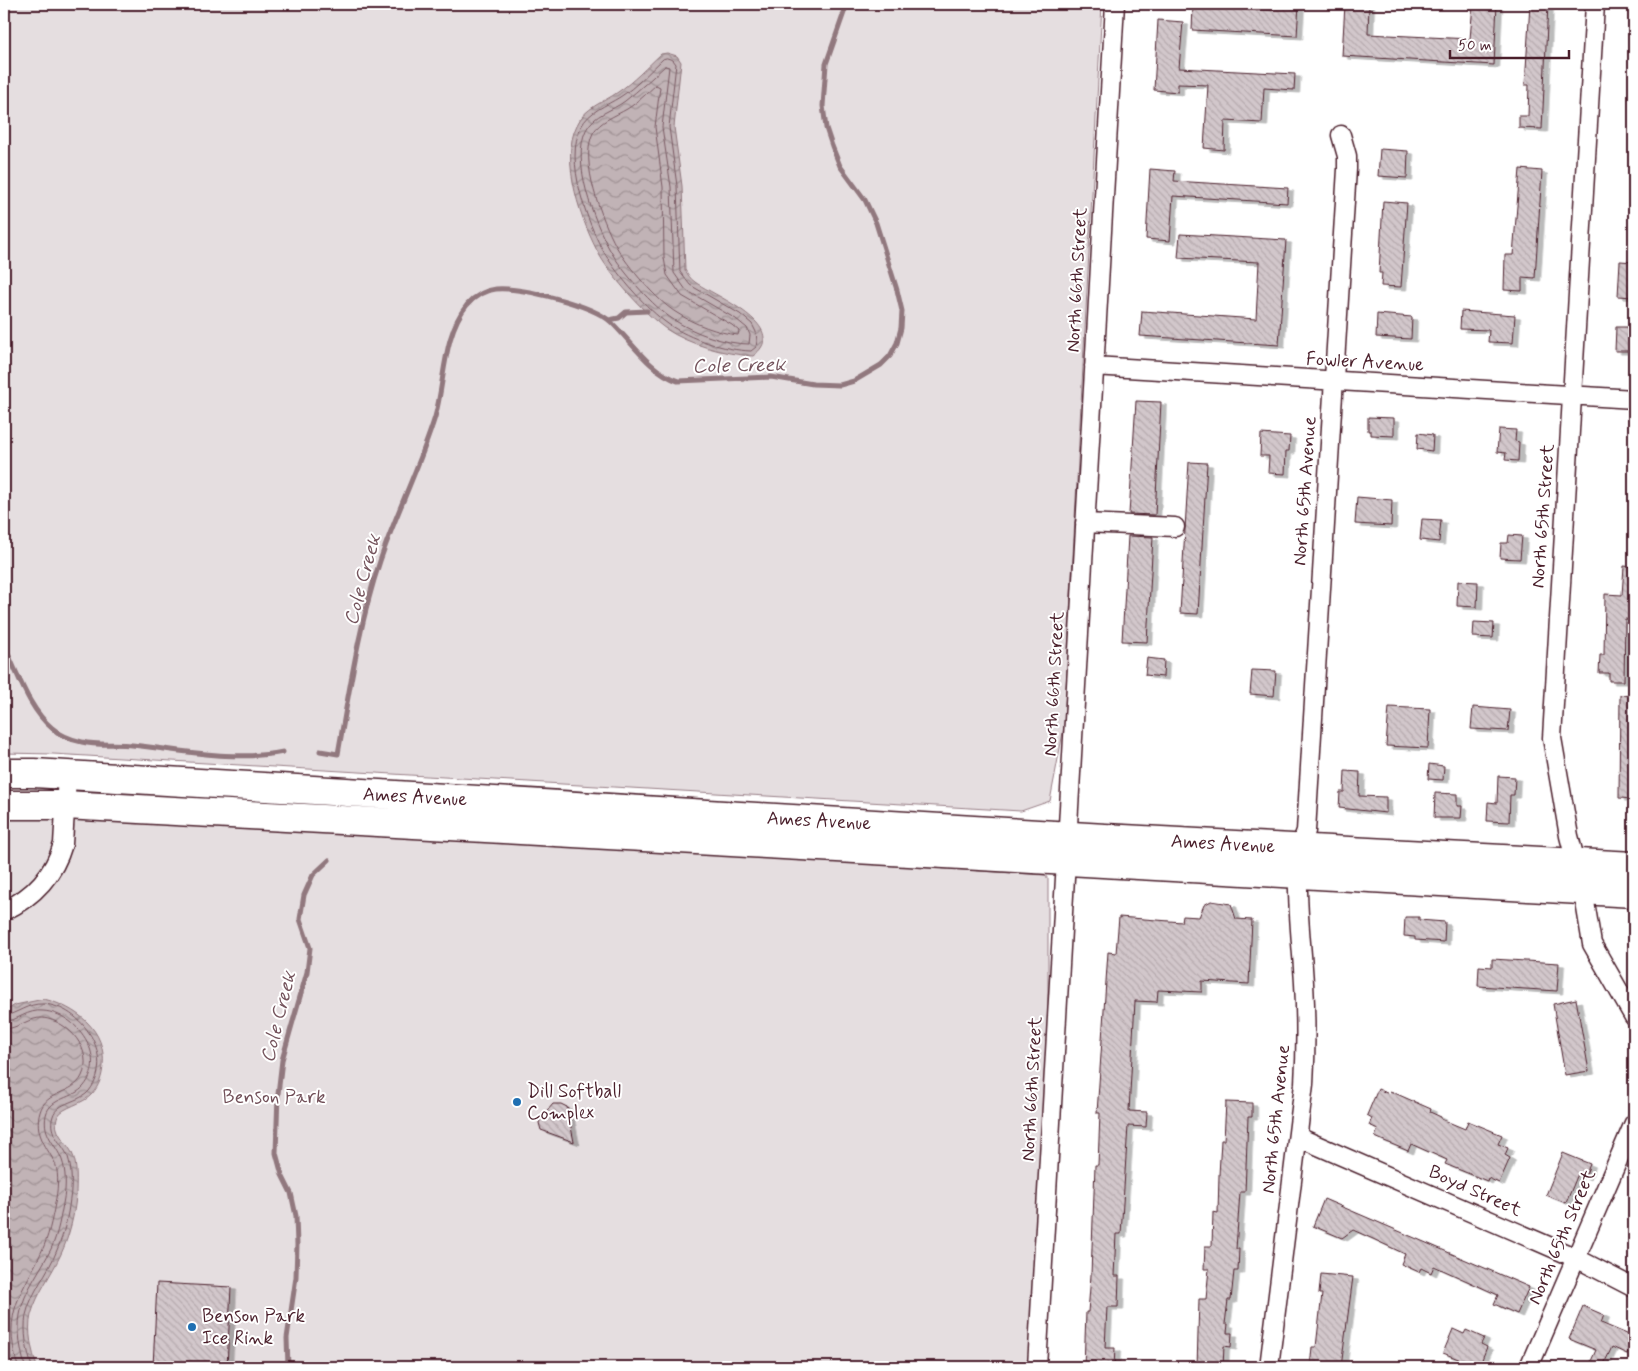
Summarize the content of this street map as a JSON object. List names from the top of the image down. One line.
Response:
{"streets":{"main road":["Ames Avenue"],"street":["North 66th Street","Fowler Avenue","North 65th Avenue","North 65th Street","Boyd Street"]},"crossings":[["North 66th Street","Fowler Avenue"],["North 66th Street","Ames Avenue"],["Fowler Avenue","North 65th Avenue"],["Fowler Avenue","North 65th Street"],["North 65th Avenue","Ames Avenue"],["North 65th Avenue","Boyd Street"],["North 65th Street","Ames Avenue"],["North 65th Street","Boyd Street"]],"water":["Cole Creek"],"parks":["Benson Park"],"places":["Dill Softball Complex","Benson Park Ice Rink"],"scale_bar":"50 m"}
